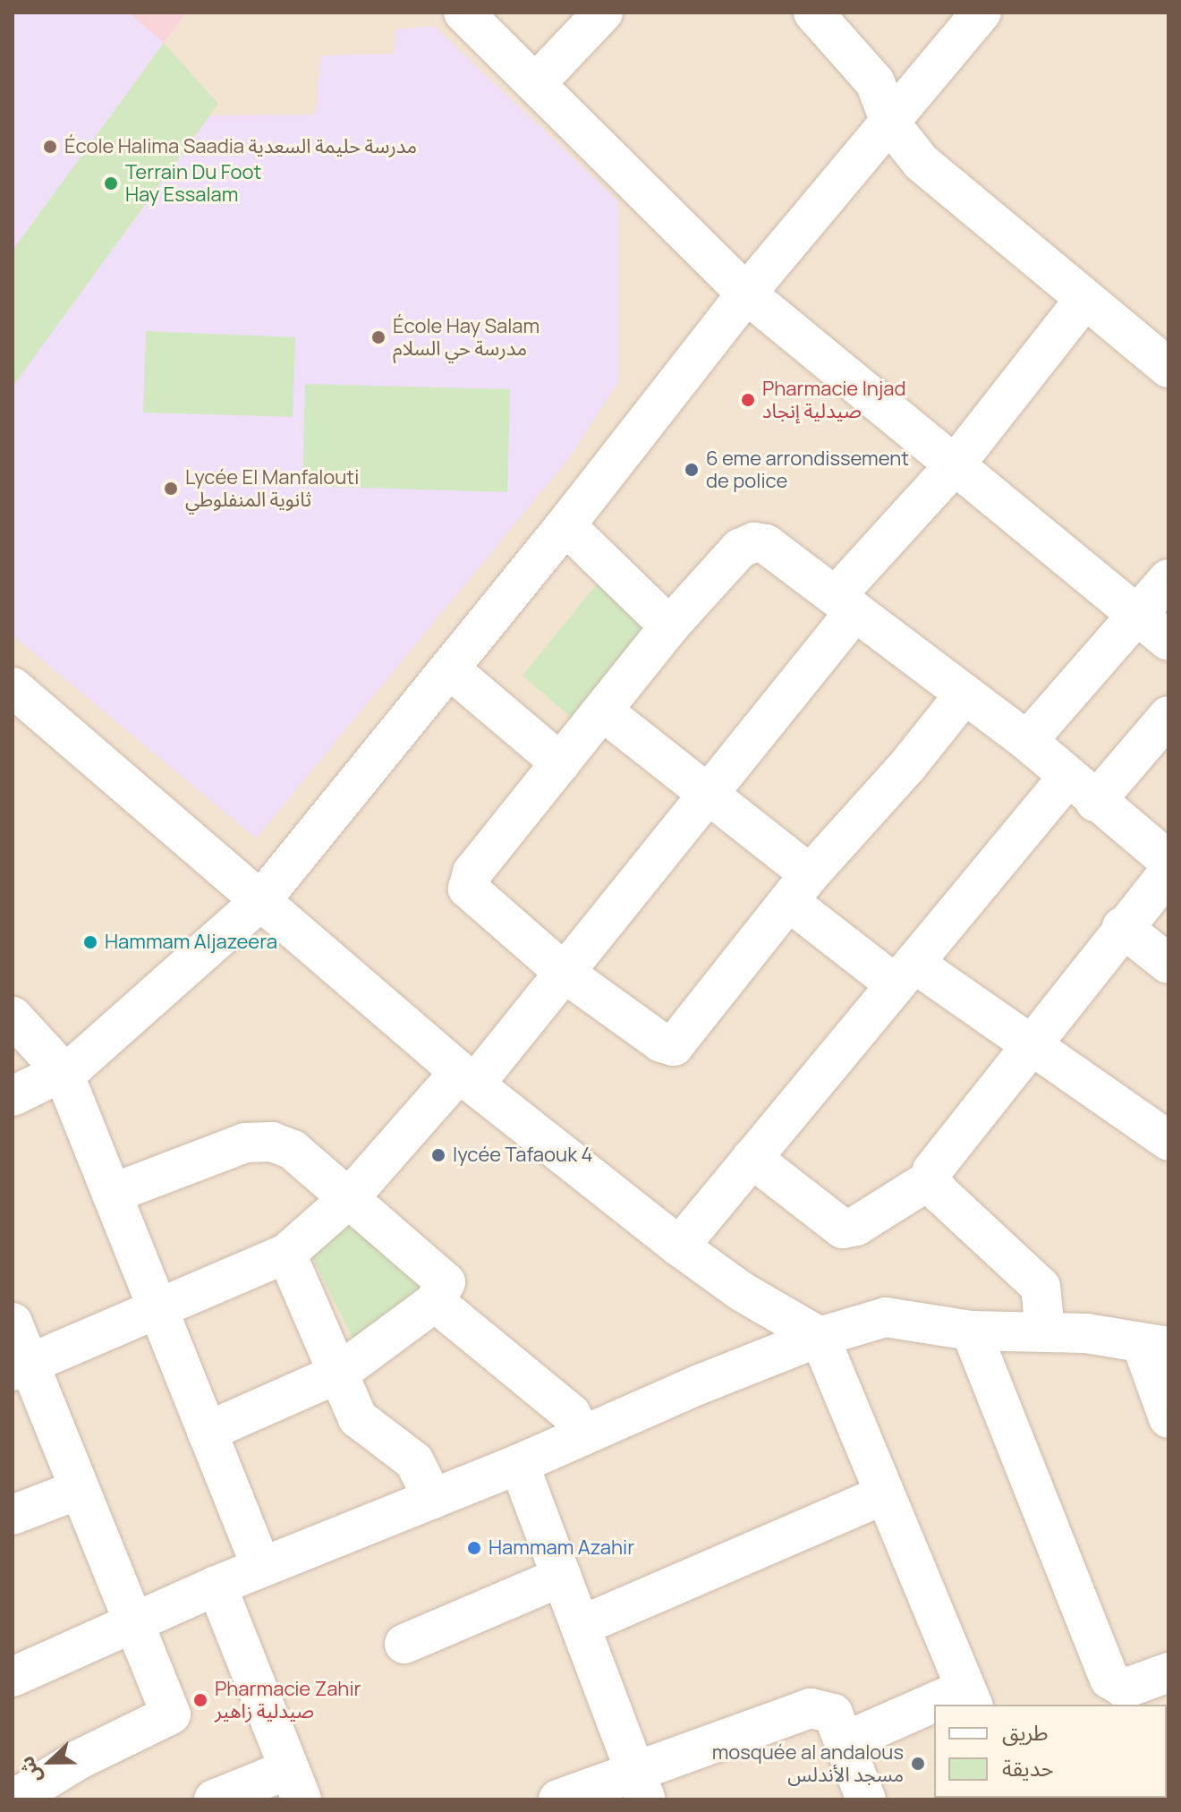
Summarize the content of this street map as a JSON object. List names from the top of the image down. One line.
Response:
{"places":["École Halima Saadia مدرسة حليمة السعدية","Terrain Du Foot Hay Essalam","École Hay Salam مدرسة حي السلام","Pharmacie Injad صيدلية إنجاد","6 eme arrondissement de police","Lycée El Manfalouti ثانوية المنفلوطي","Hammam Aljazeera","lycée Tafaouk 4","Hammam Azahir","Pharmacie Zahir صيدلية زاهير","mosquée al andalous مسجد الأندلس"],"legend":["طريق","حديقة"],"north":"left"}
